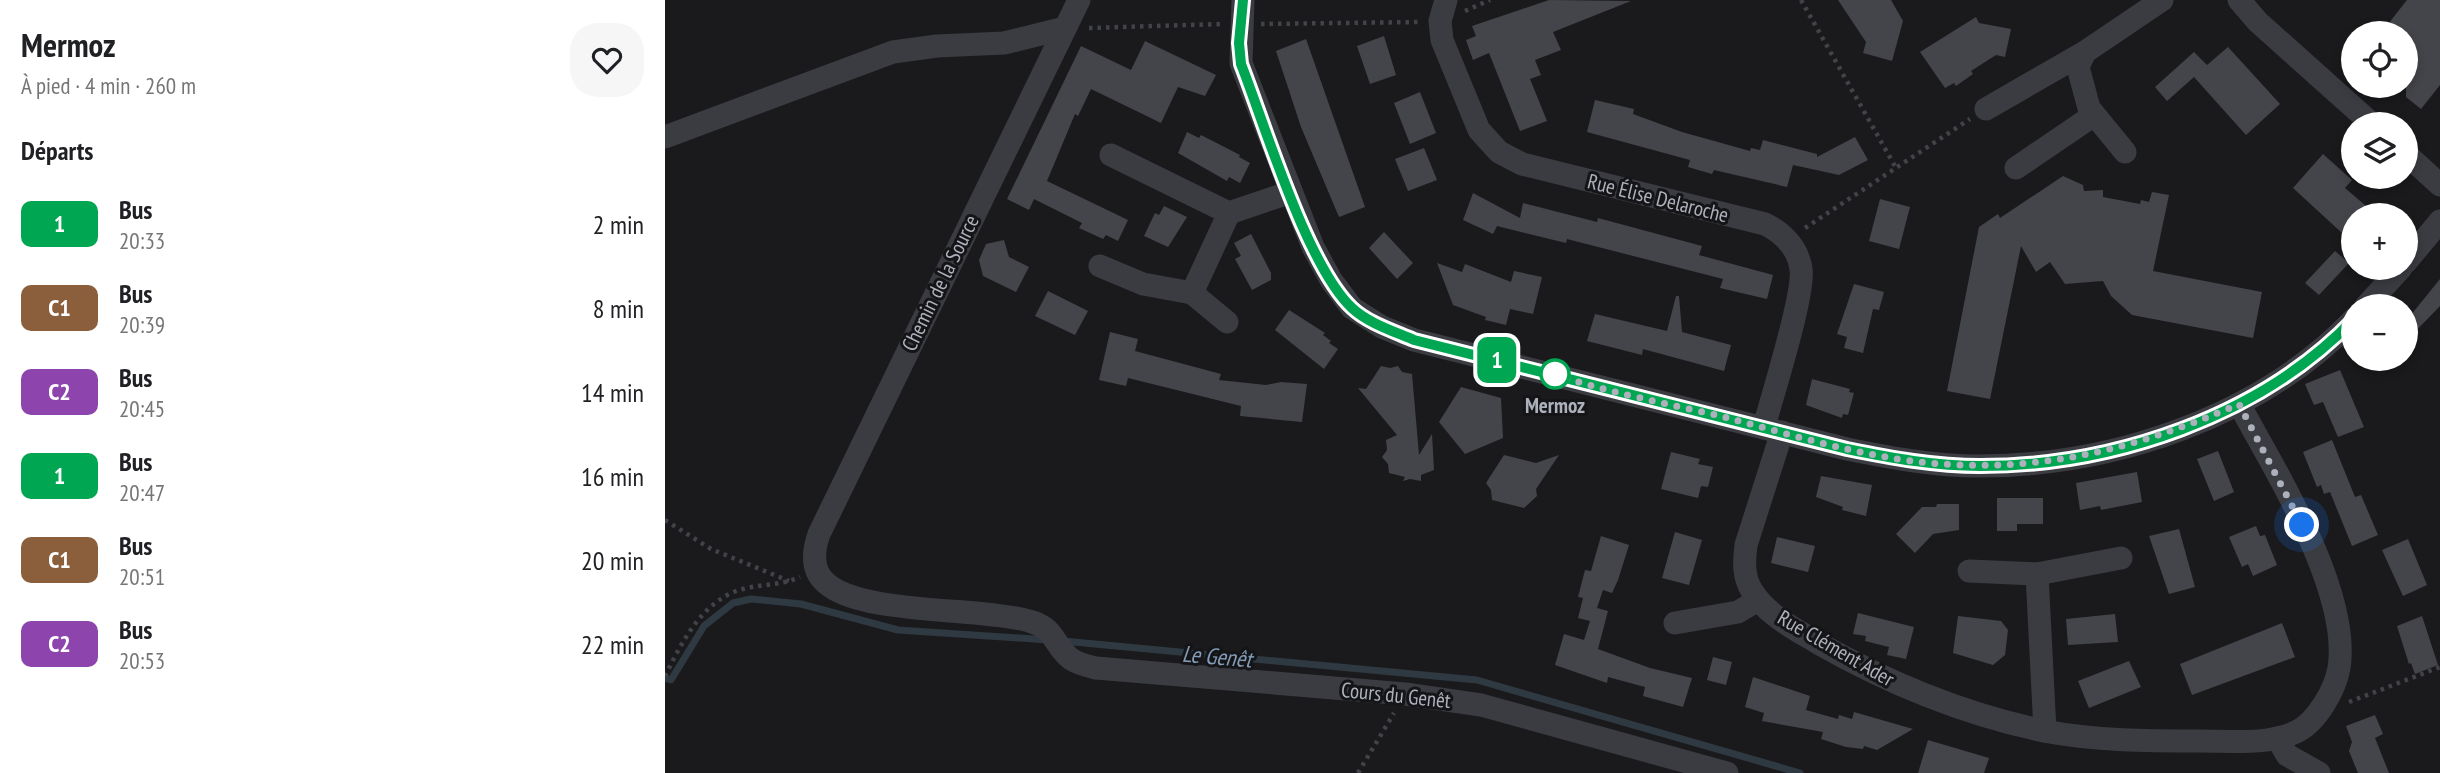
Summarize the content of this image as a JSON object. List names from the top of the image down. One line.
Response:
{"streets":{"street":["Rue Élise Delaroche","Chemin de la Source","Rue Clément Ader","Cours du Genêt"]},"crossings":[["Chemin de la Source","Cours du Genêt"]],"water":["Le Genêt"],"places":["Mermoz"],"lines":["bus line 1"],"page":{"heading":[["Mermoz","À pied · 4 min · 260 m"],"Départs"],"on_map":"1","map_buttons":["+","−"],"list":[{"mark":"1","name":"Bus","note":"20:33","value":"2 min"},{"mark":"C1","name":"Bus","note":"20:39","value":"8 min"},{"mark":"C2","name":"Bus","note":"20:45","value":"14 min"},{"mark":"1","name":"Bus","note":"20:47","value":"16 min"},{"mark":"C1","name":"Bus","note":"20:51","value":"20 min"},{"mark":"C2","name":"Bus","note":"20:53","value":"22 min"}]}}
